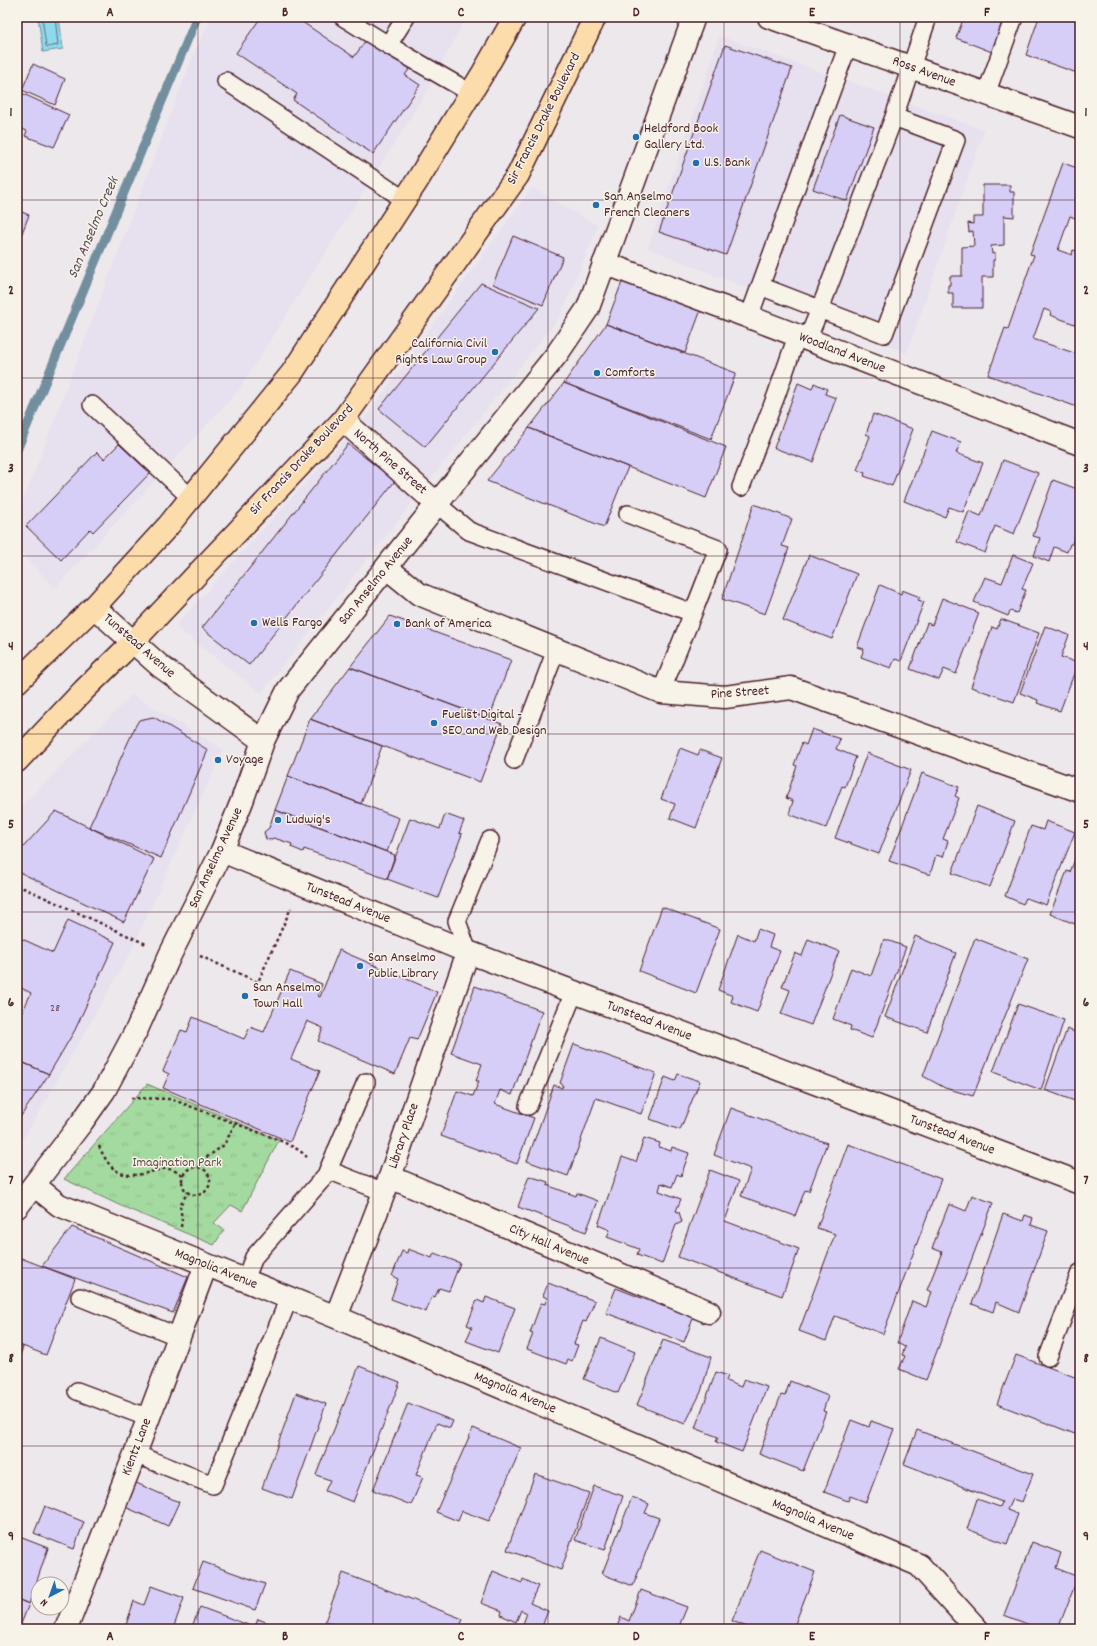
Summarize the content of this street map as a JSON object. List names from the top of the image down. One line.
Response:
{"streets":{"main road":["Sir Francis Drake Boulevard"],"street":["Ross Avenue","Woodland Avenue","North Pine Street","San Anselmo Avenue","Tunstead Avenue","Pine Street","Library Place","City Hall Avenue","Magnolia Avenue","Kientz Lane"]},"crossings":[["Sir Francis Drake Boulevard","North Pine Street"],["Sir Francis Drake Boulevard","Tunstead Avenue"],["Woodland Avenue","San Anselmo Avenue"],["North Pine Street","San Anselmo Avenue"],["San Anselmo Avenue","Tunstead Avenue"],["San Anselmo Avenue","Pine Street"],["San Anselmo Avenue","Magnolia Avenue"],["Tunstead Avenue","Library Place"],["Library Place","City Hall Avenue"],["Library Place","Magnolia Avenue"],["Magnolia Avenue","Kientz Lane"]],"water":["San Anselmo Creek"],"parks":["Imagination Park"],"places":["Heldford Book Gallery Ltd.","U.S. Bank","San Anselmo French Cleaners","California Civil Rights Law Group","Comforts","Wells Fargo","Bank of America","Fuelist Digital - SEO and Web Design","Voyage","Ludwig's","San Anselmo Public Library","San Anselmo Town Hall"],"house_numbers":["28"],"north":"bottom left","grid":{"columns":["A","B","C","D","E","F"],"rows":["1","2","3","4","5","6","7","8","9"]}}
